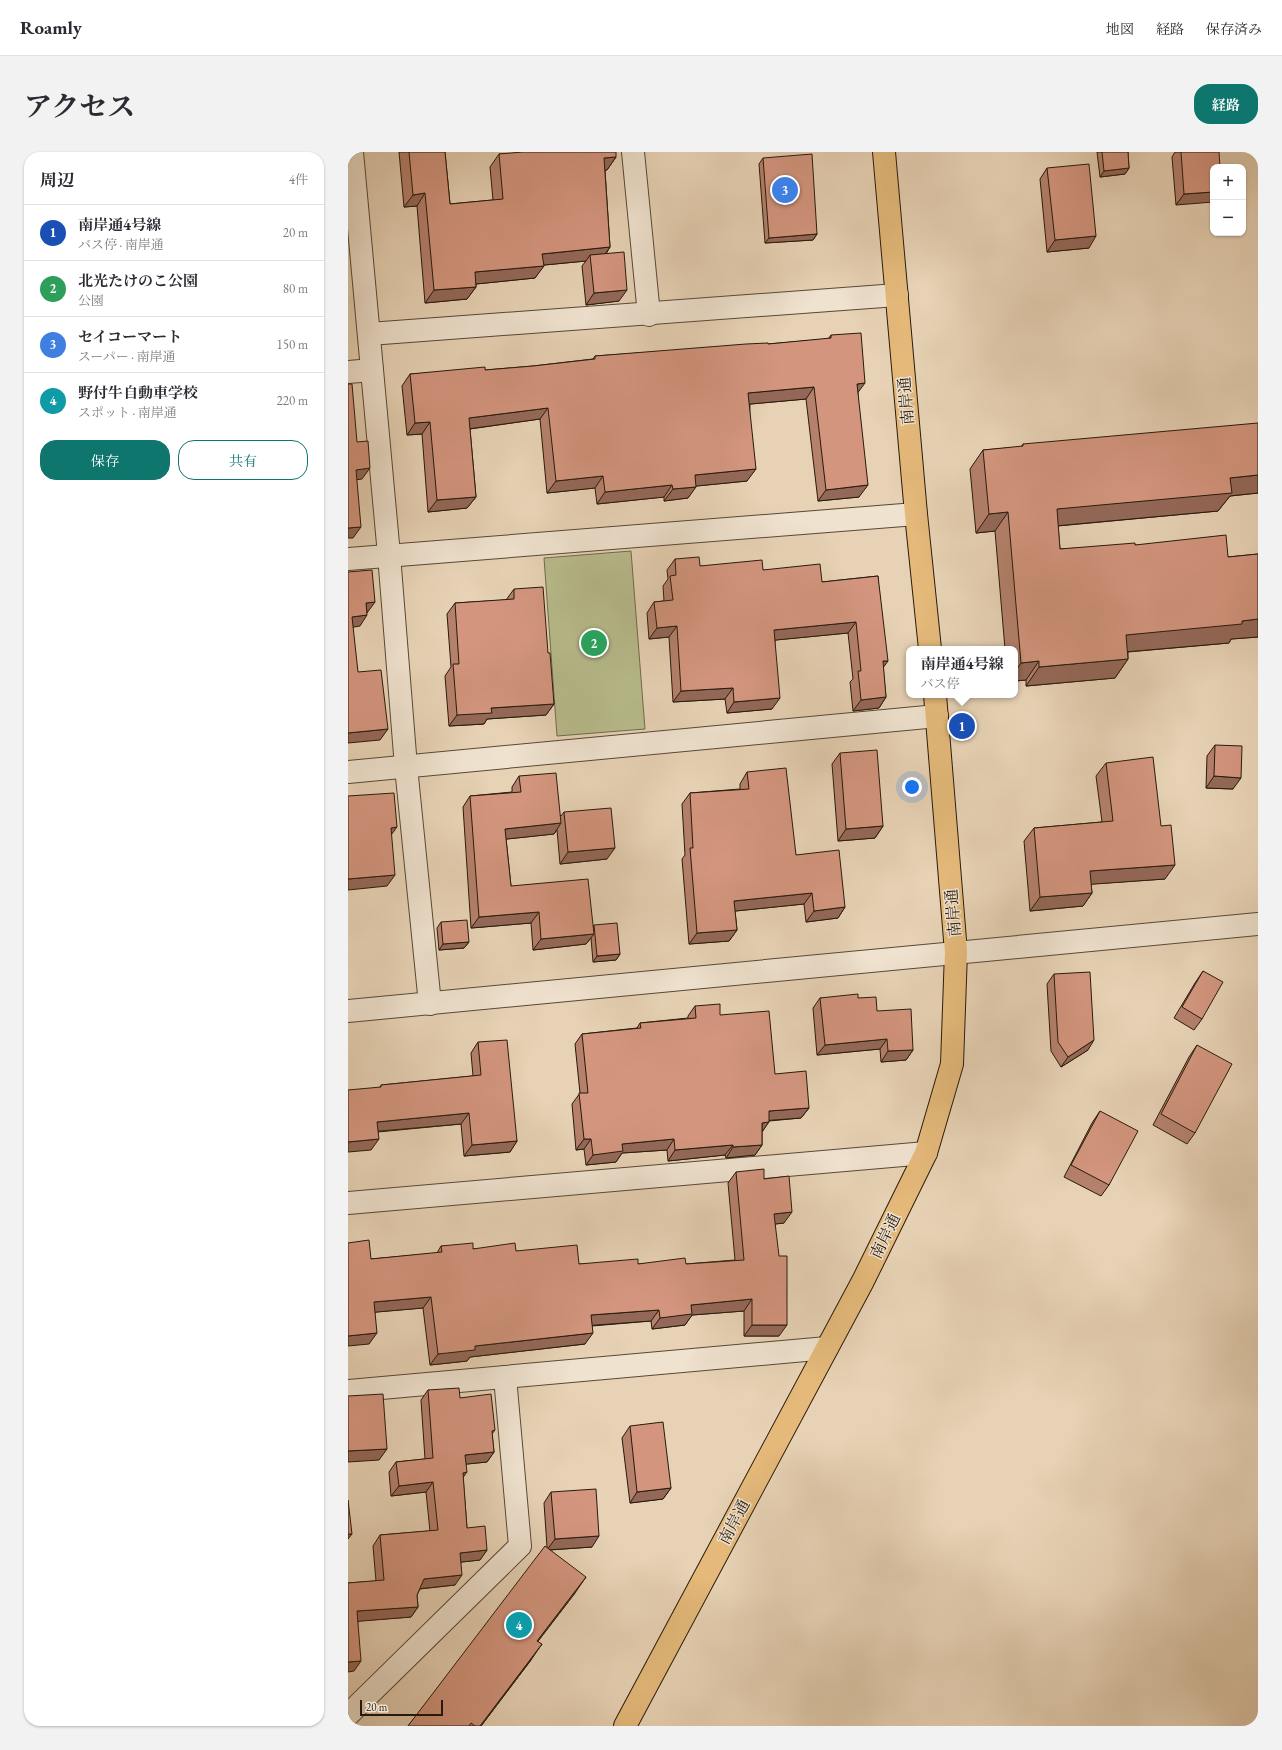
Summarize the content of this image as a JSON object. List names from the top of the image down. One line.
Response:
{"streets":{"main road":["南岸通"]},"scale_bar":"20 m","page":{"header":"Roamly","nav":["地図","経路","保存済み"],"title":"アクセス","buttons":["経路",["保存","共有"]],"heading":["周辺","4件"],"map_buttons":["+","−"],"pins":["3","2","1","4"],"list":[{"mark":"1","name":"南岸通4号線","note":"バス停 · 南岸通","value":"20 m"},{"mark":"2","name":"北光たけのこ公園","note":"公園","value":"80 m"},{"mark":"3","name":"セイコーマート","note":"スーパー · 南岸通","value":"150 m"},{"mark":"4","name":"野付牛自動車学校","note":"スポット · 南岸通","value":"220 m"}],"popup":["南岸通4号線","バス停"],"scale":"20 m"}}
